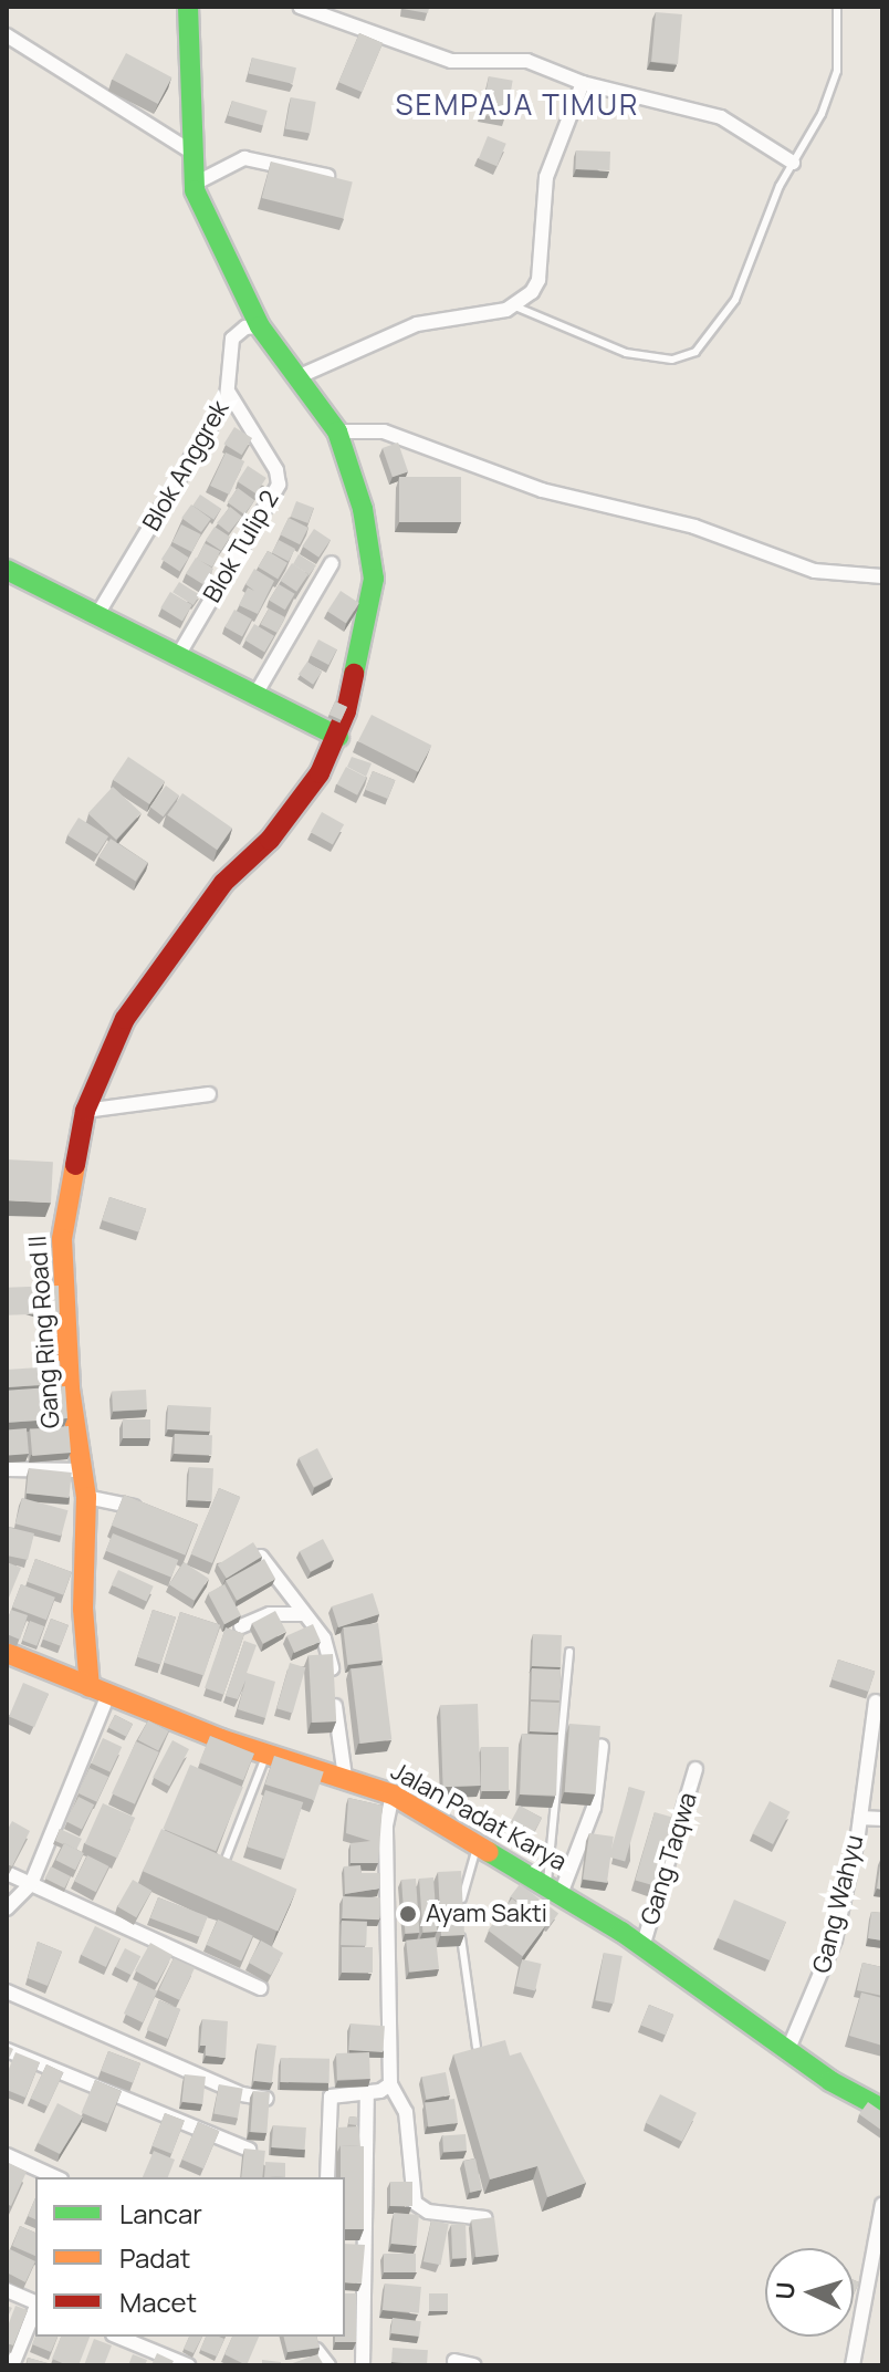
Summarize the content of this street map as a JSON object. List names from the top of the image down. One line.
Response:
{"streets":{"street":["Blok Anggrek","Blok Tulip 2","Gang Ring Road II","Jalan Padat Karya","Gang Taqwa","Gang Wahyu"]},"crossings":[["Blok Anggrek","Blok Tulip 2"],["Blok Anggrek","Gang Ring Road II"],["Gang Ring Road II","Jalan Padat Karya"],["Jalan Padat Karya","Gang Taqwa"],["Jalan Padat Karya","Gang Wahyu"]],"districts":["SEMPAJA TIMUR"],"places":["Ayam Sakti"],"legend":["Lancar","Padat","Macet"],"north":"left"}
